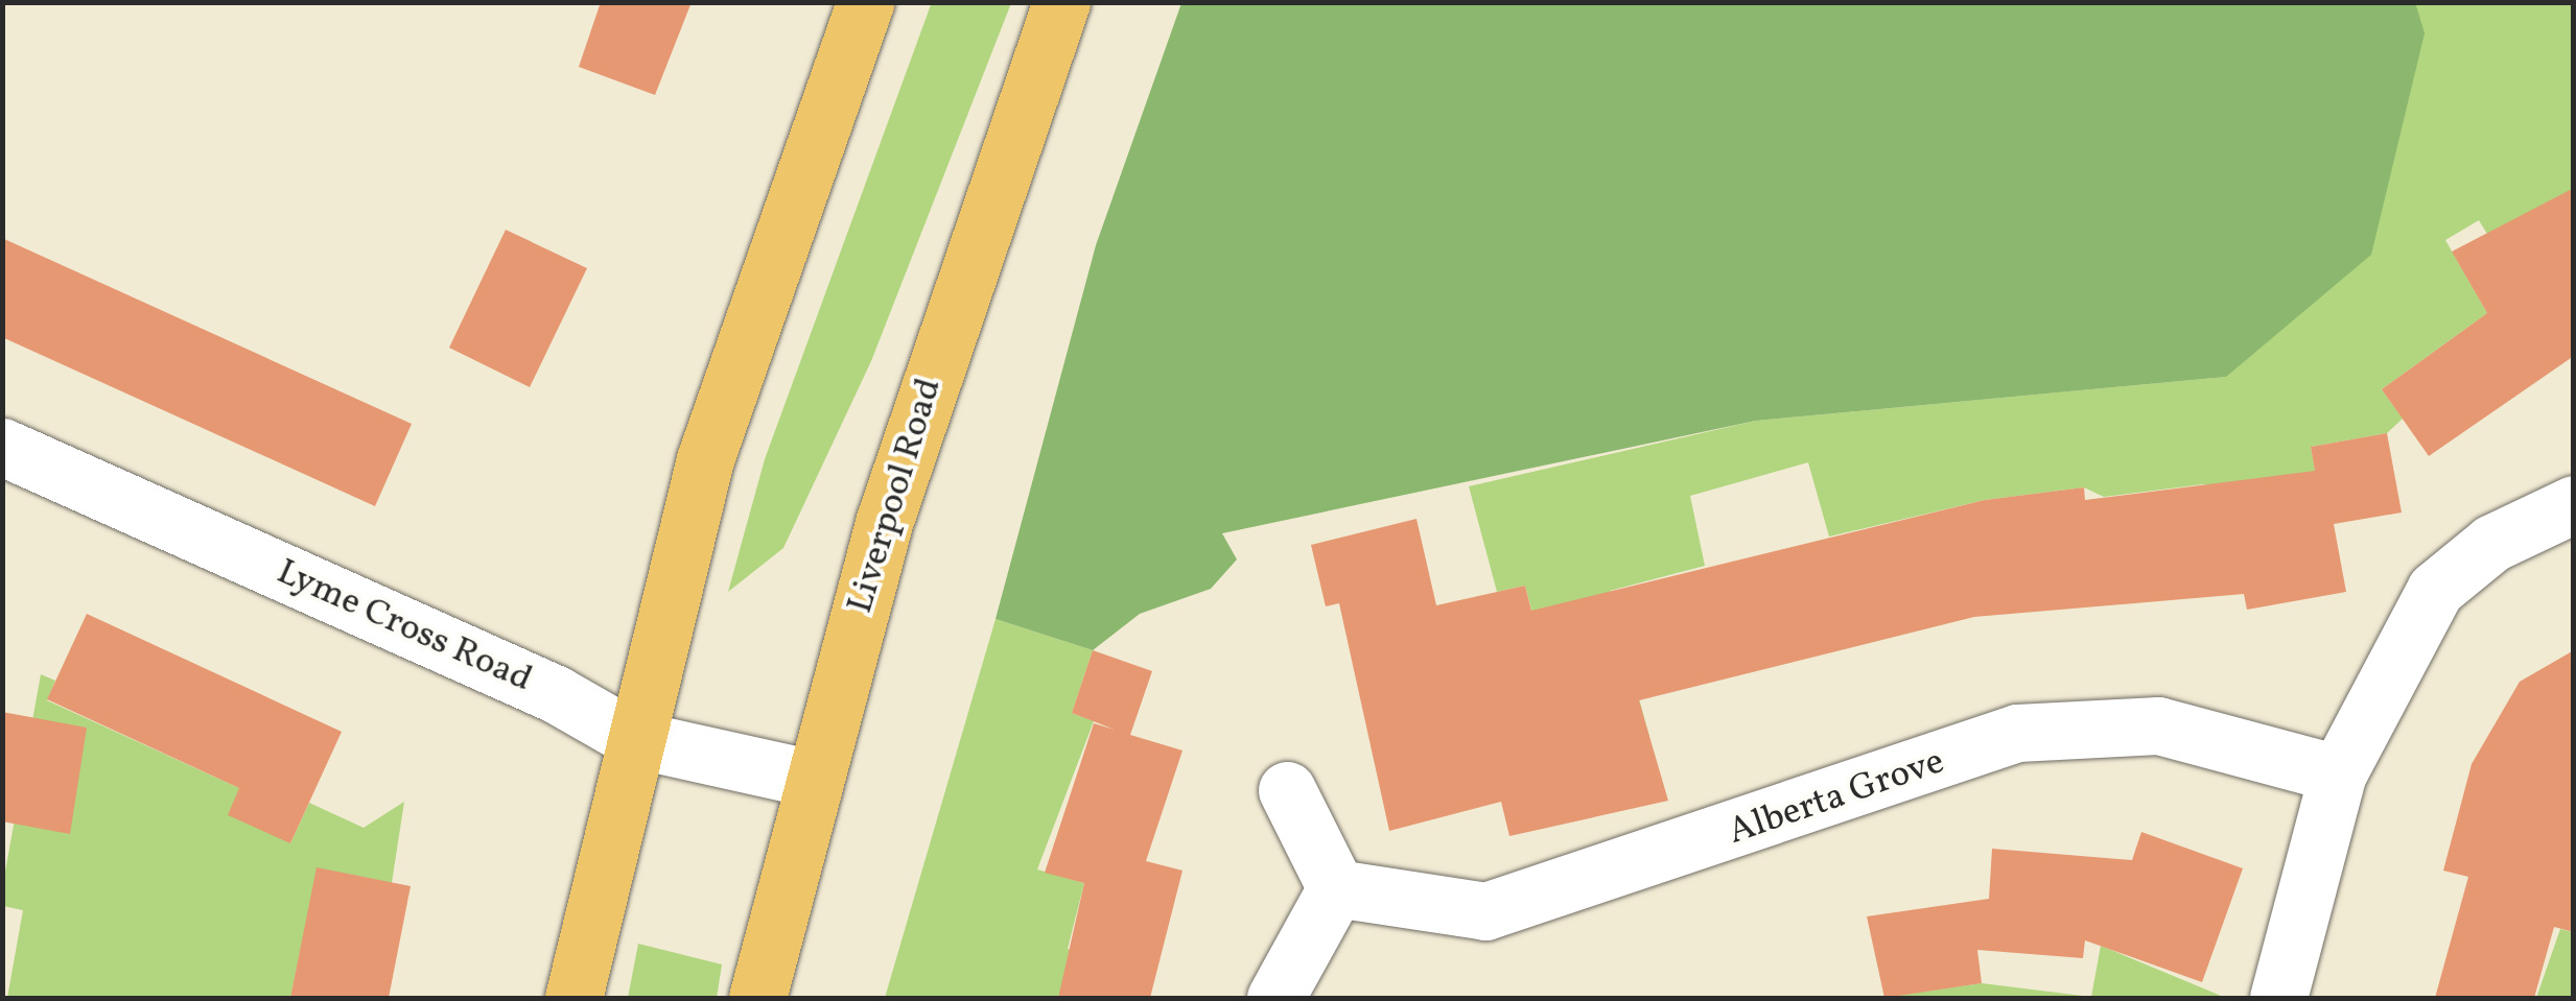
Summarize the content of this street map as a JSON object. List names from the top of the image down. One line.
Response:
{"streets":{"highway":["Liverpool Road"],"street":["Lyme Cross Road","Alberta Grove"]},"crossings":[["Liverpool Road","Lyme Cross Road"]]}
